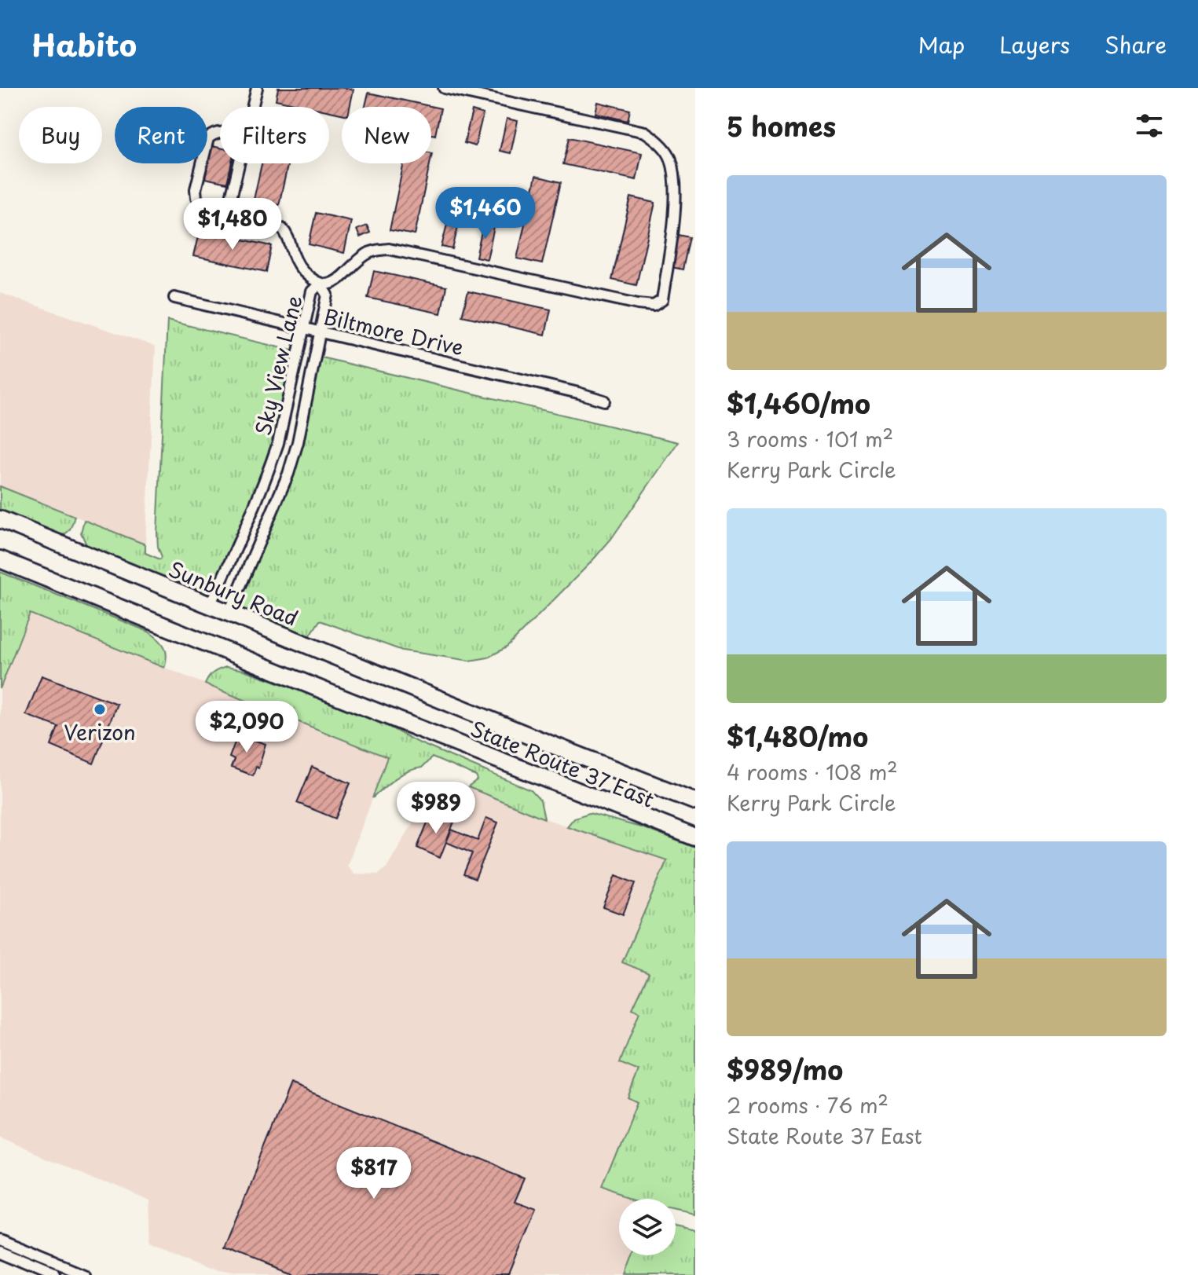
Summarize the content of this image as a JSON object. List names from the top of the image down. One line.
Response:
{"streets":{"highway":["Sunbury Road","State Route 37 East"],"street":["Biltmore Drive","Sky View Lane"]},"crossings":[["Biltmore Drive","Sky View Lane"],["Sky View Lane","Sunbury Road"],["Sunbury Road","State Route 37 East"]],"places":["Verizon"],"page":{"header":"Habito","nav":["Map","Layers","Share"],"heading":"5 homes","chip":["Buy","Rent","Filters","New"],"list":[{"name":"$1,460/mo","note":"3 rooms · 101 m² · Kerry Park Circle"},{"name":"$1,480/mo","note":"4 rooms · 108 m² · Kerry Park Circle"},{"name":"$989/mo","note":"2 rooms · 76 m² · State Route 37 East"}],"price":["$1,460","$1,480","$2,090","$989","$817"]}}
